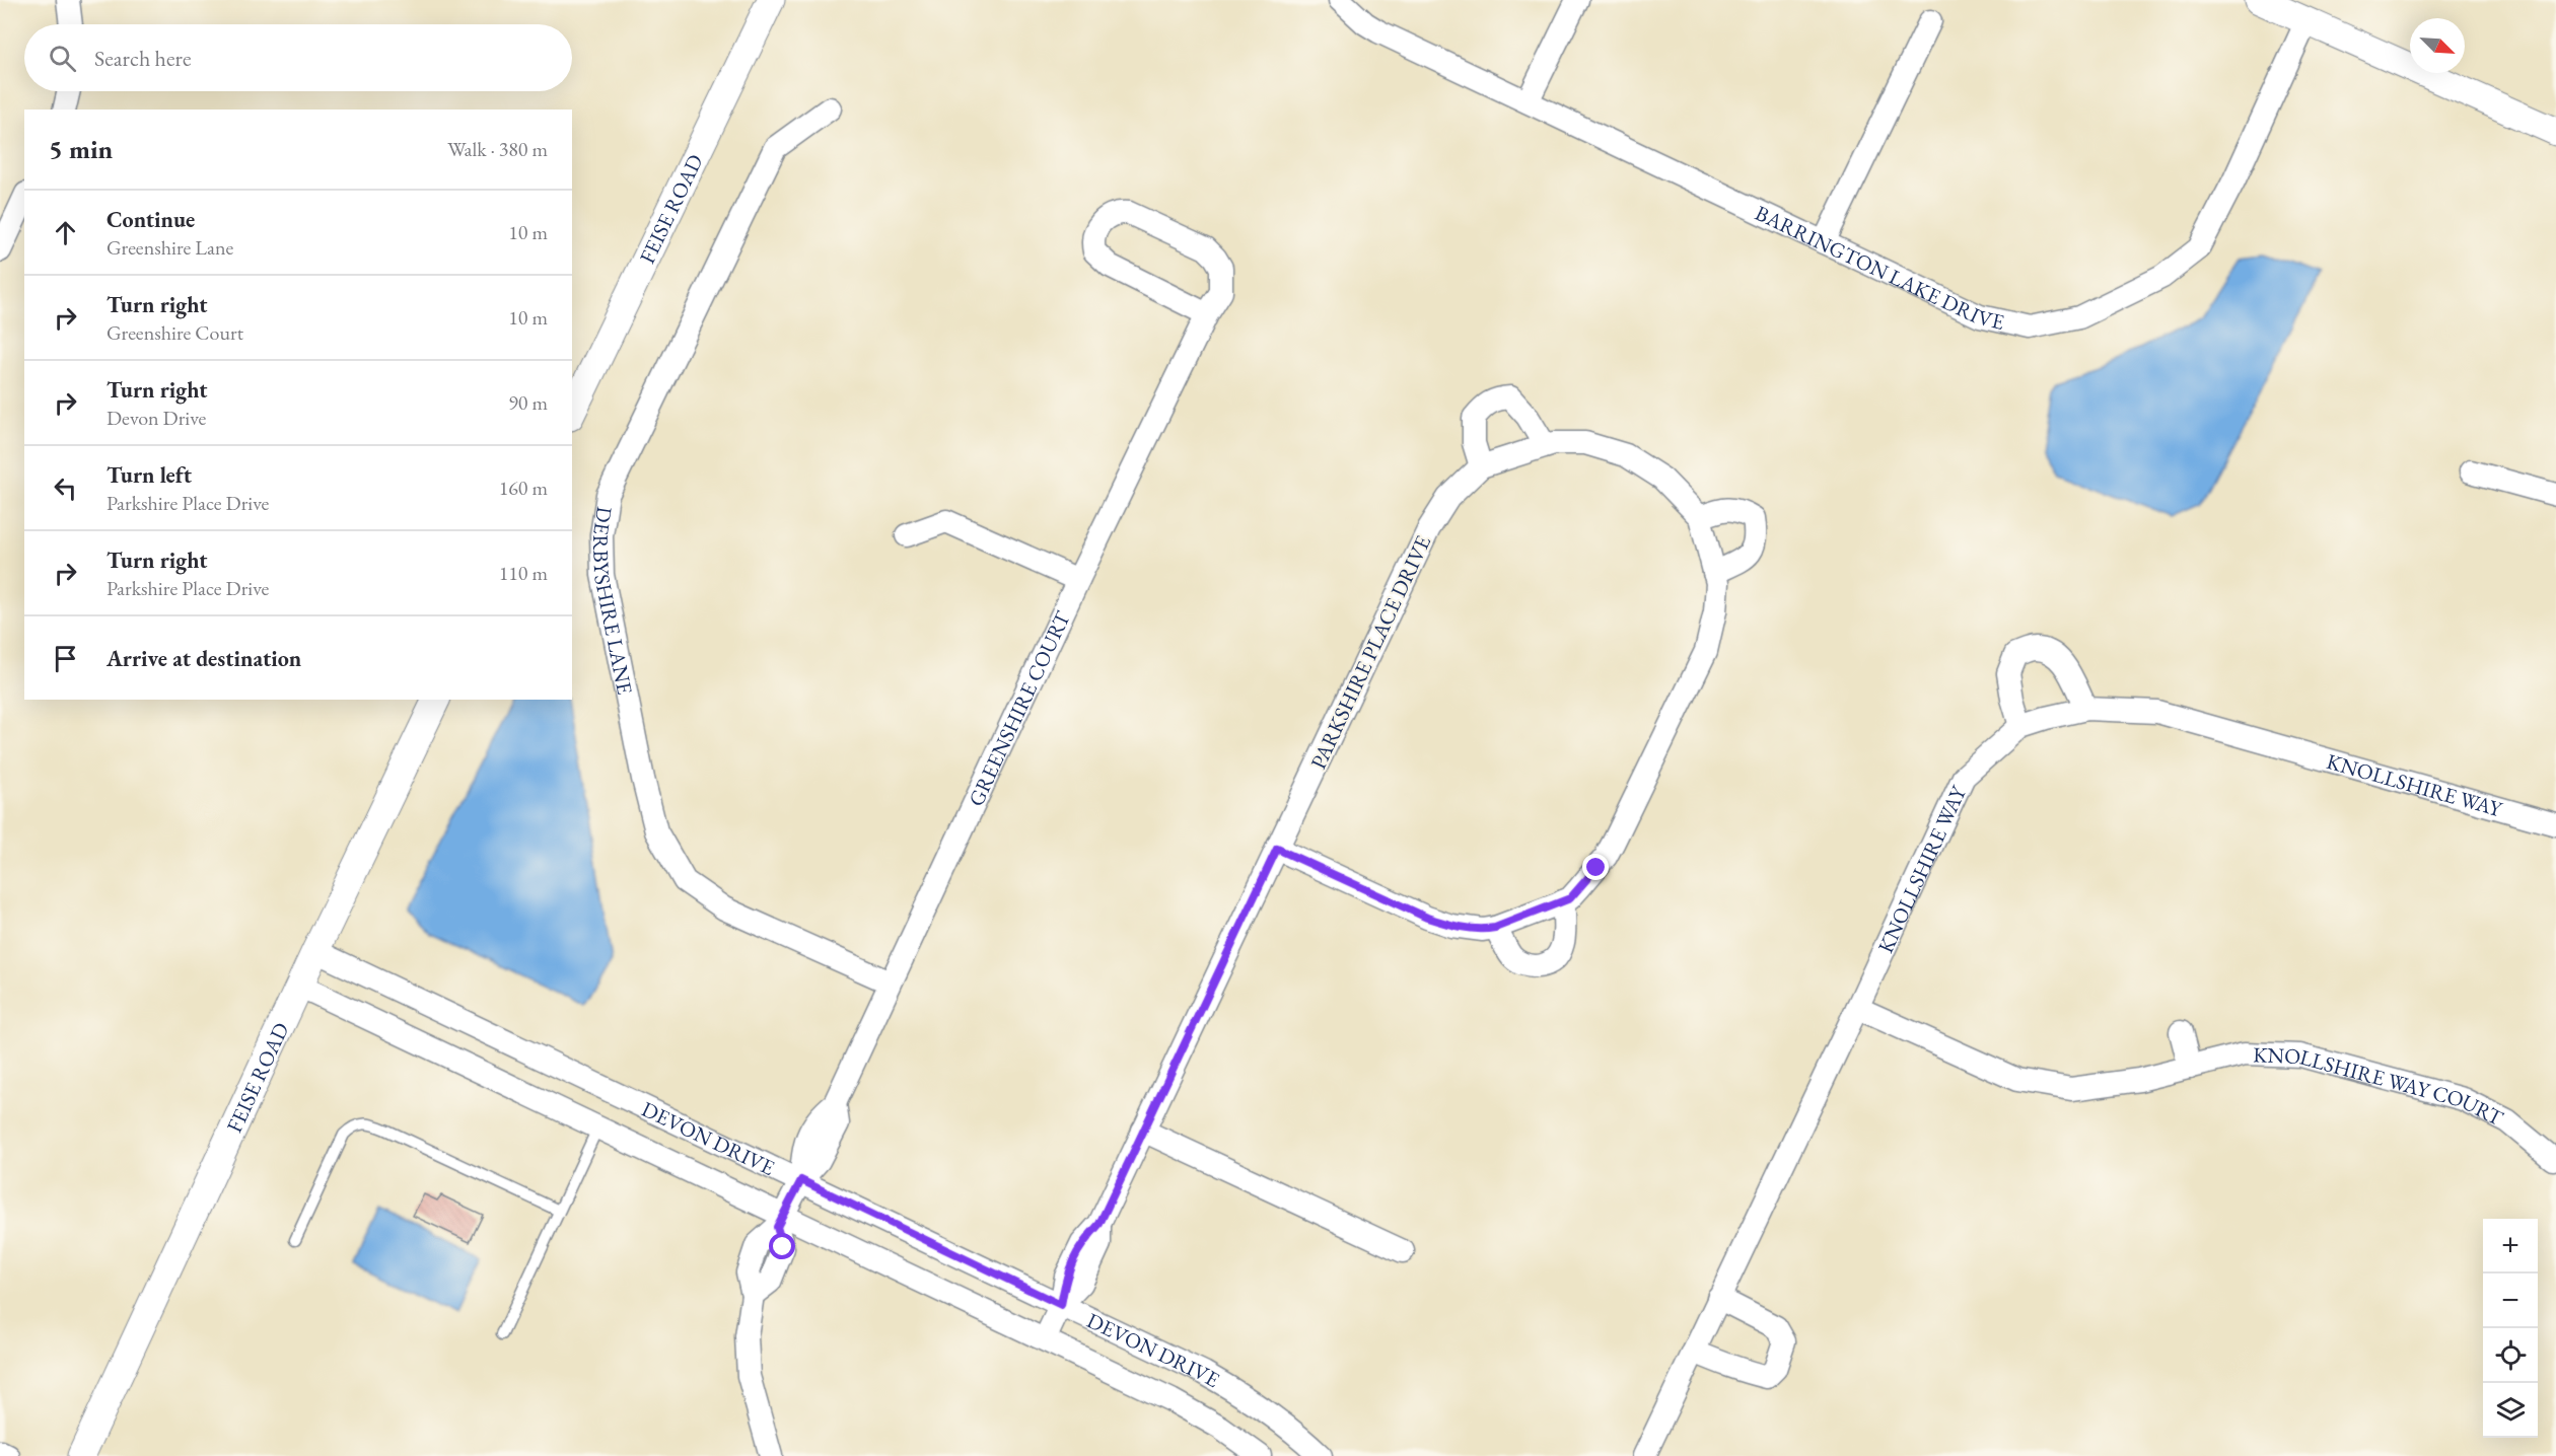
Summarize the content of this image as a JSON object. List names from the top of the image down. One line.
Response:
{"streets":{"street":["FEISE ROAD","BARRINGTON LAKE DRIVE","DERBYSHIRE LANE","PARKSHIRE PLACE DRIVE","GREENSHIRE COURT","KNOLLSHIRE WAY","KNOLLSHIRE WAY COURT","DEVON DRIVE"]},"crossings":[["FEISE ROAD","DEVON DRIVE"],["DERBYSHIRE LANE","GREENSHIRE COURT"],["PARKSHIRE PLACE DRIVE","DEVON DRIVE"],["GREENSHIRE COURT","DEVON DRIVE"],["KNOLLSHIRE WAY","KNOLLSHIRE WAY COURT"]],"north":"bottom right","page":{"search":"Search here","heading":["5 min","Walk · 380 m"],"list":[["Continue","Greenshire Lane","10 m"],["Turn right","Greenshire Court","10 m"],["Turn right","Devon Drive","90 m"],["Turn left","Parkshire Place Drive","160 m"],["Turn right","Parkshire Place Drive","110 m"],"Arrive at destination"],"map_buttons":["+","−"]}}
